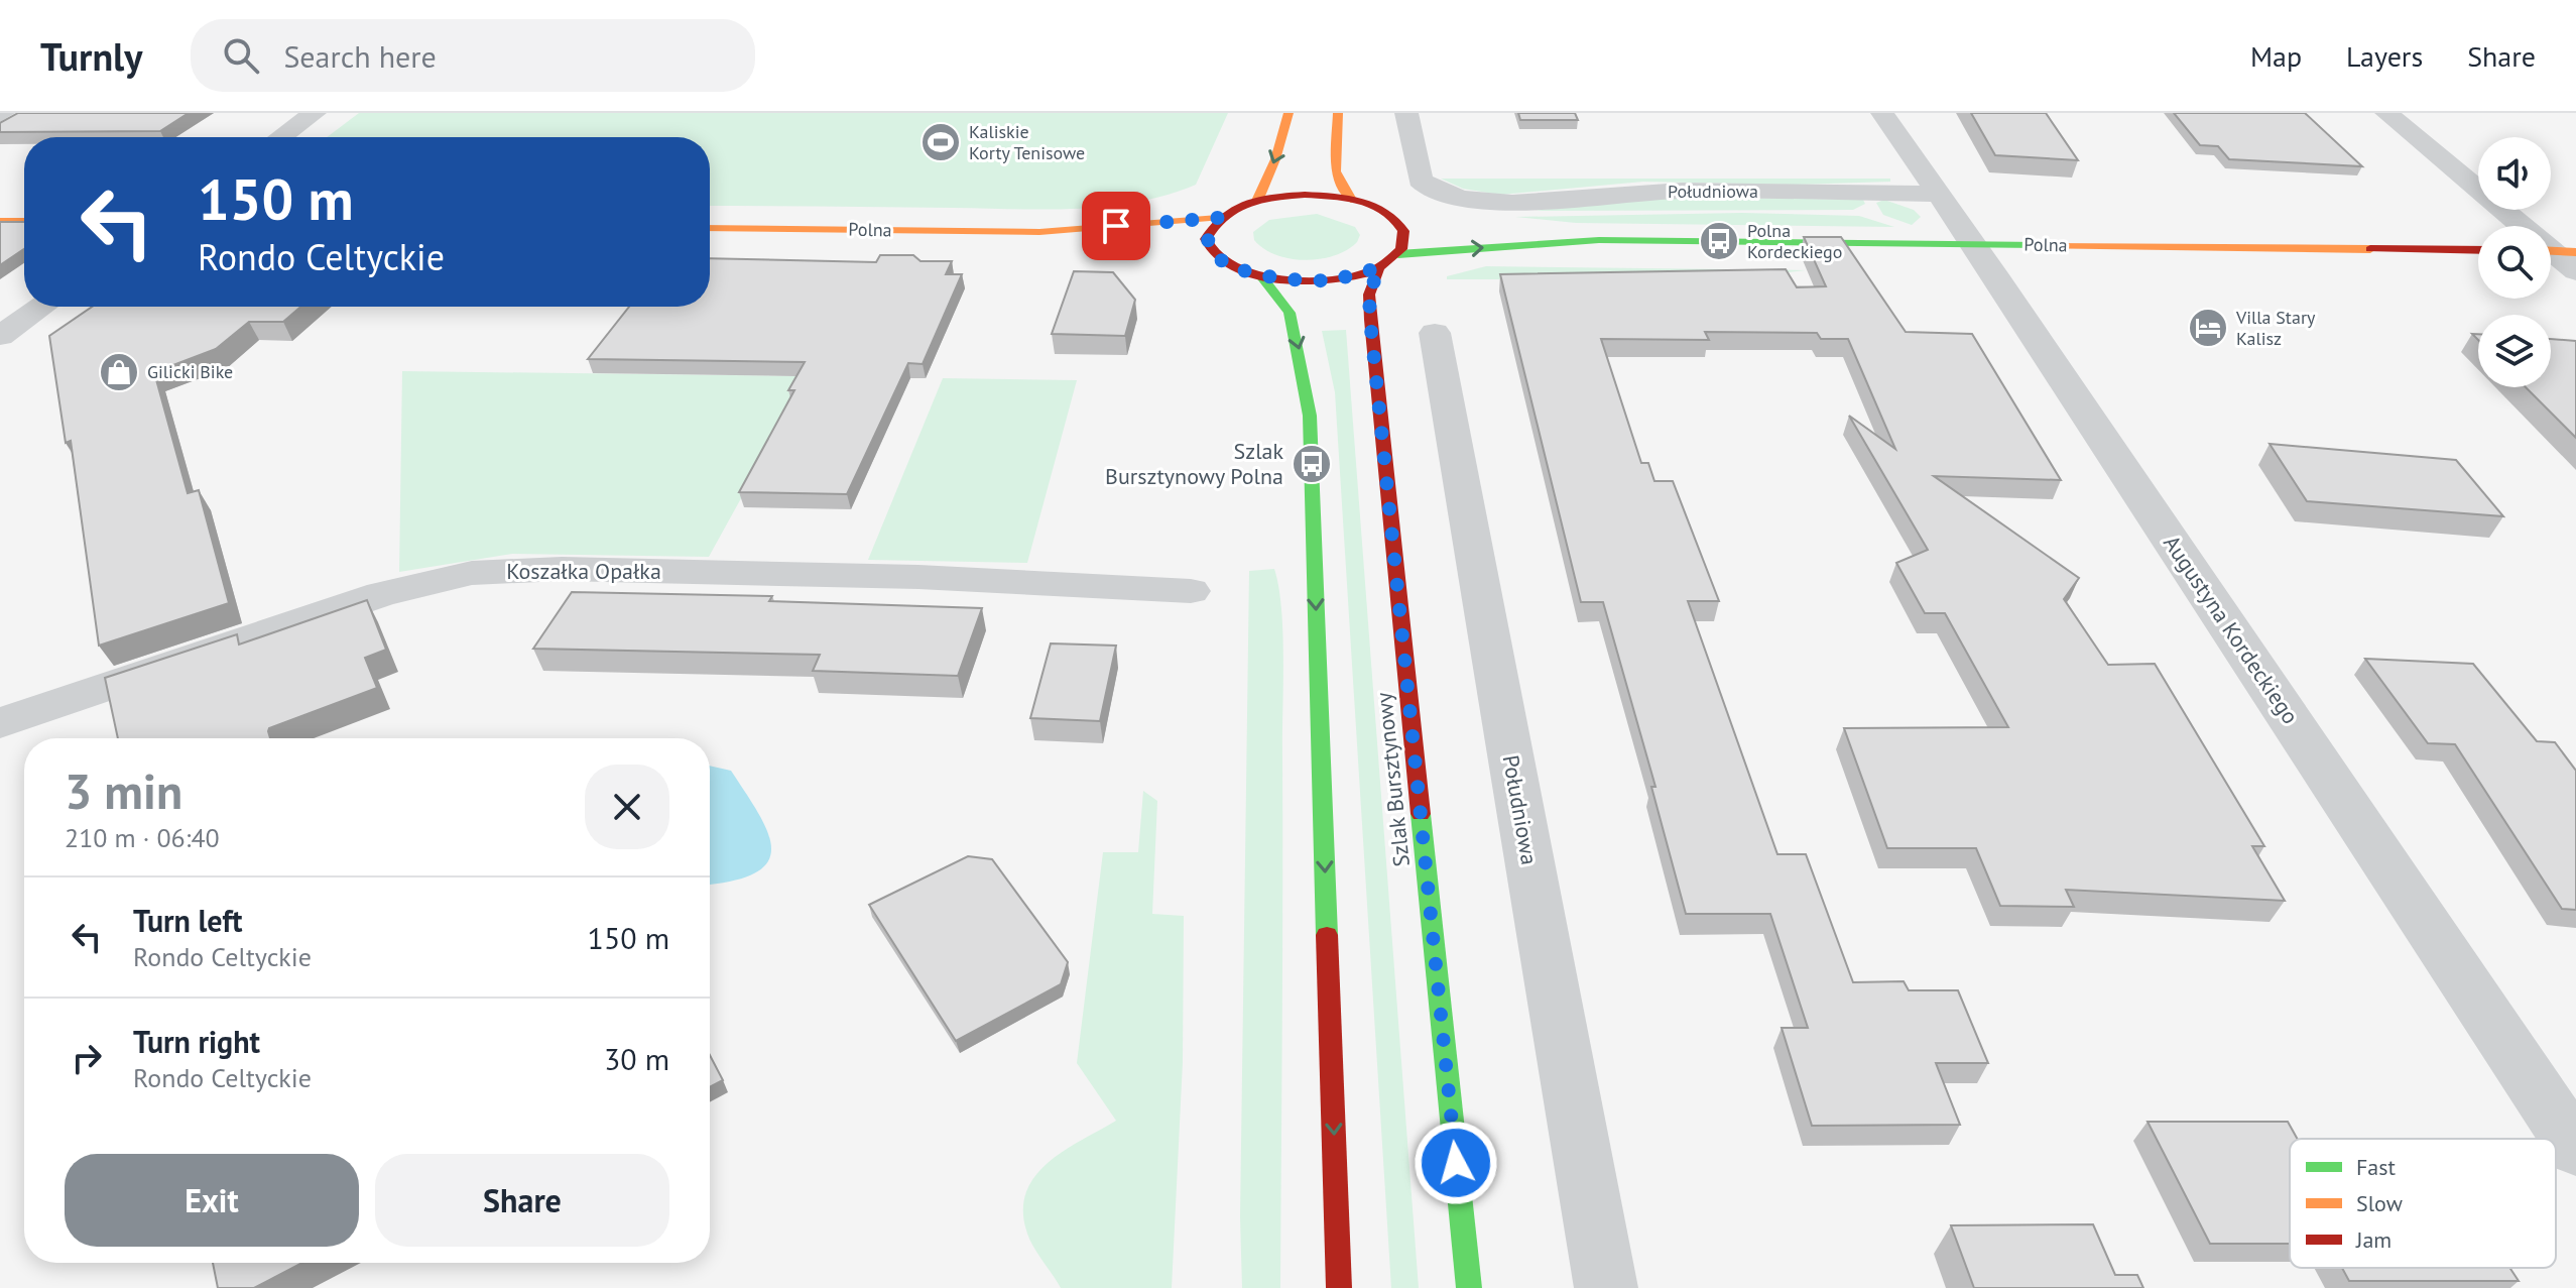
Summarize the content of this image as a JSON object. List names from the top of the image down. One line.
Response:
{"streets":{"main road":["Polna","Szlak Bursztynowy"],"street":["Południowa","Koszałka Opałka","Augustyna Kordeckiego"]},"crossings":[["Południowa","Augustyna Kordeckiego"],["Polna","Augustyna Kordeckiego"]],"places":{"sports":["Kaliskie Korty Tenisowe"],"bus stop":["Polna Kordeckiego","Szlak Bursztynowy Polna"],"hotel":["Villa Stary Kalisz"],"shop":["Gilicki Bike"]},"legend":["Fast","Slow","Jam"],"page":{"header":"Turnly","search":"Search here","nav":["Map","Layers","Share"],"turn":["150 m","Rondo Celtyckie"],"heading":["3 min","210 m · 06:40"],"list":[{"name":"Turn left","note":"Rondo Celtyckie","value":"150 m"},{"name":"Turn right","note":"Rondo Celtyckie","value":"30 m"}],"buttons":["Exit","Share"]}}
